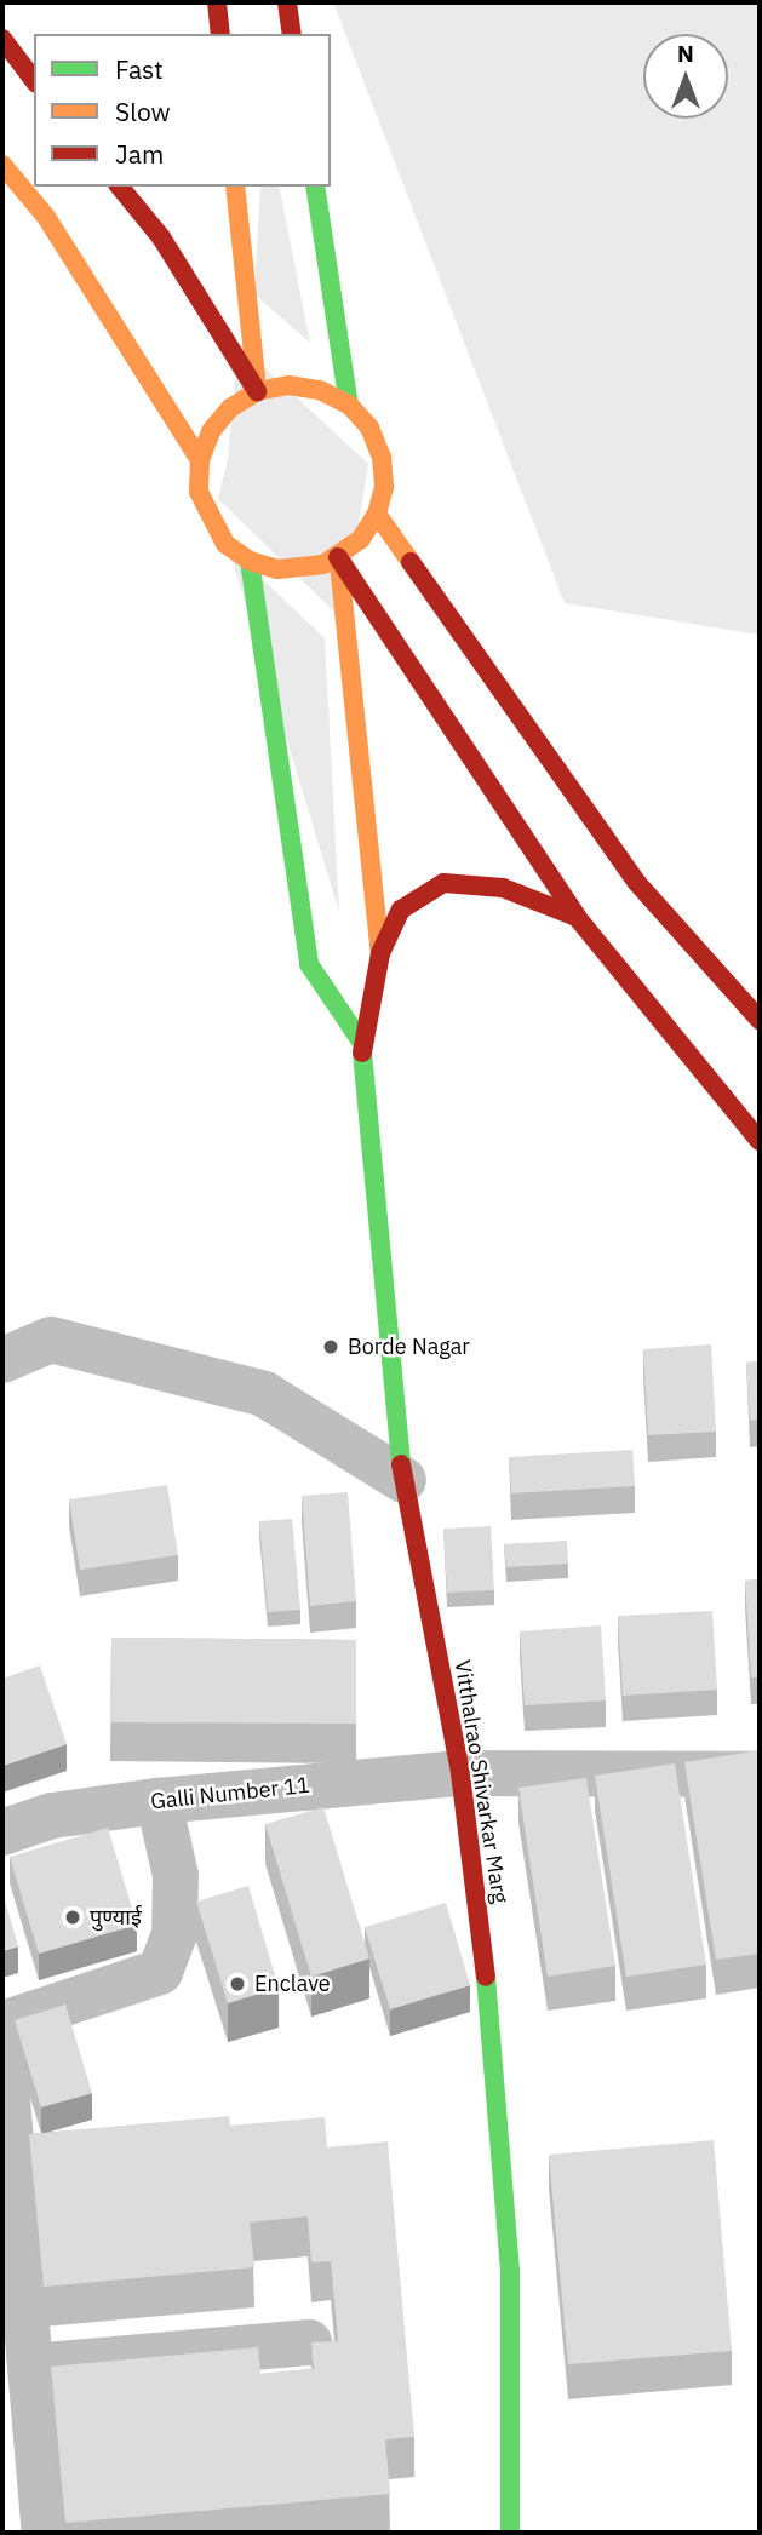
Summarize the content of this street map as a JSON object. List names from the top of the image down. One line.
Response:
{"streets":{"street":["Vitthalrao Shivarkar Marg","Galli Number 11"]},"crossings":[["Vitthalrao Shivarkar Marg","Galli Number 11"]],"places":["Borde Nagar","पुण्याई","Enclave"],"legend":["Fast","Slow","Jam"],"north":"top"}
